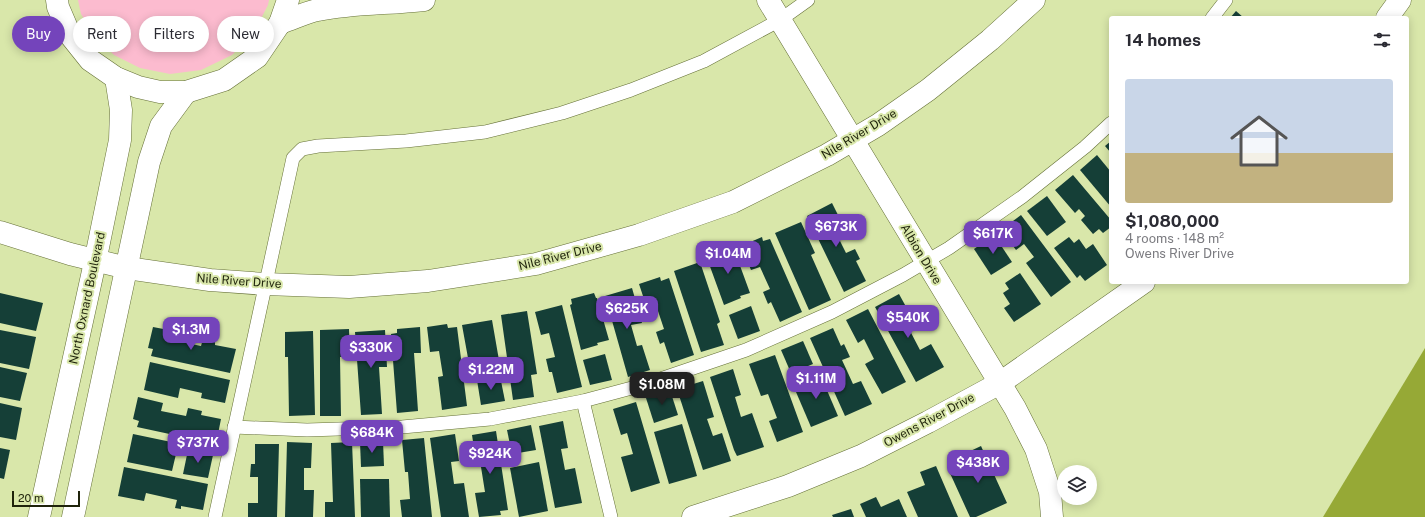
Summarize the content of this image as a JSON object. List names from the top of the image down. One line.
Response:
{"streets":{"street":["Nile River Drive","Albion Drive","North Oxnard Boulevard","Owens River Drive"]},"crossings":[["Nile River Drive","Albion Drive"],["Nile River Drive","North Oxnard Boulevard"],["Albion Drive","Owens River Drive"]],"scale_bar":"20 m","page":{"chip":["Buy","Rent","Filters","New"],"heading":"14 homes","list":[{"name":"$1,080,000","note":"4 rooms · 148 m² · Owens River Drive"}],"price":["$673K","$617K","$1.04M","$625K","$540K","$1.3M","$330K","$1.22M","$1.11M","$1.08M","$684K","$737K","$924K","$438K"],"scale":"20 m"}}
